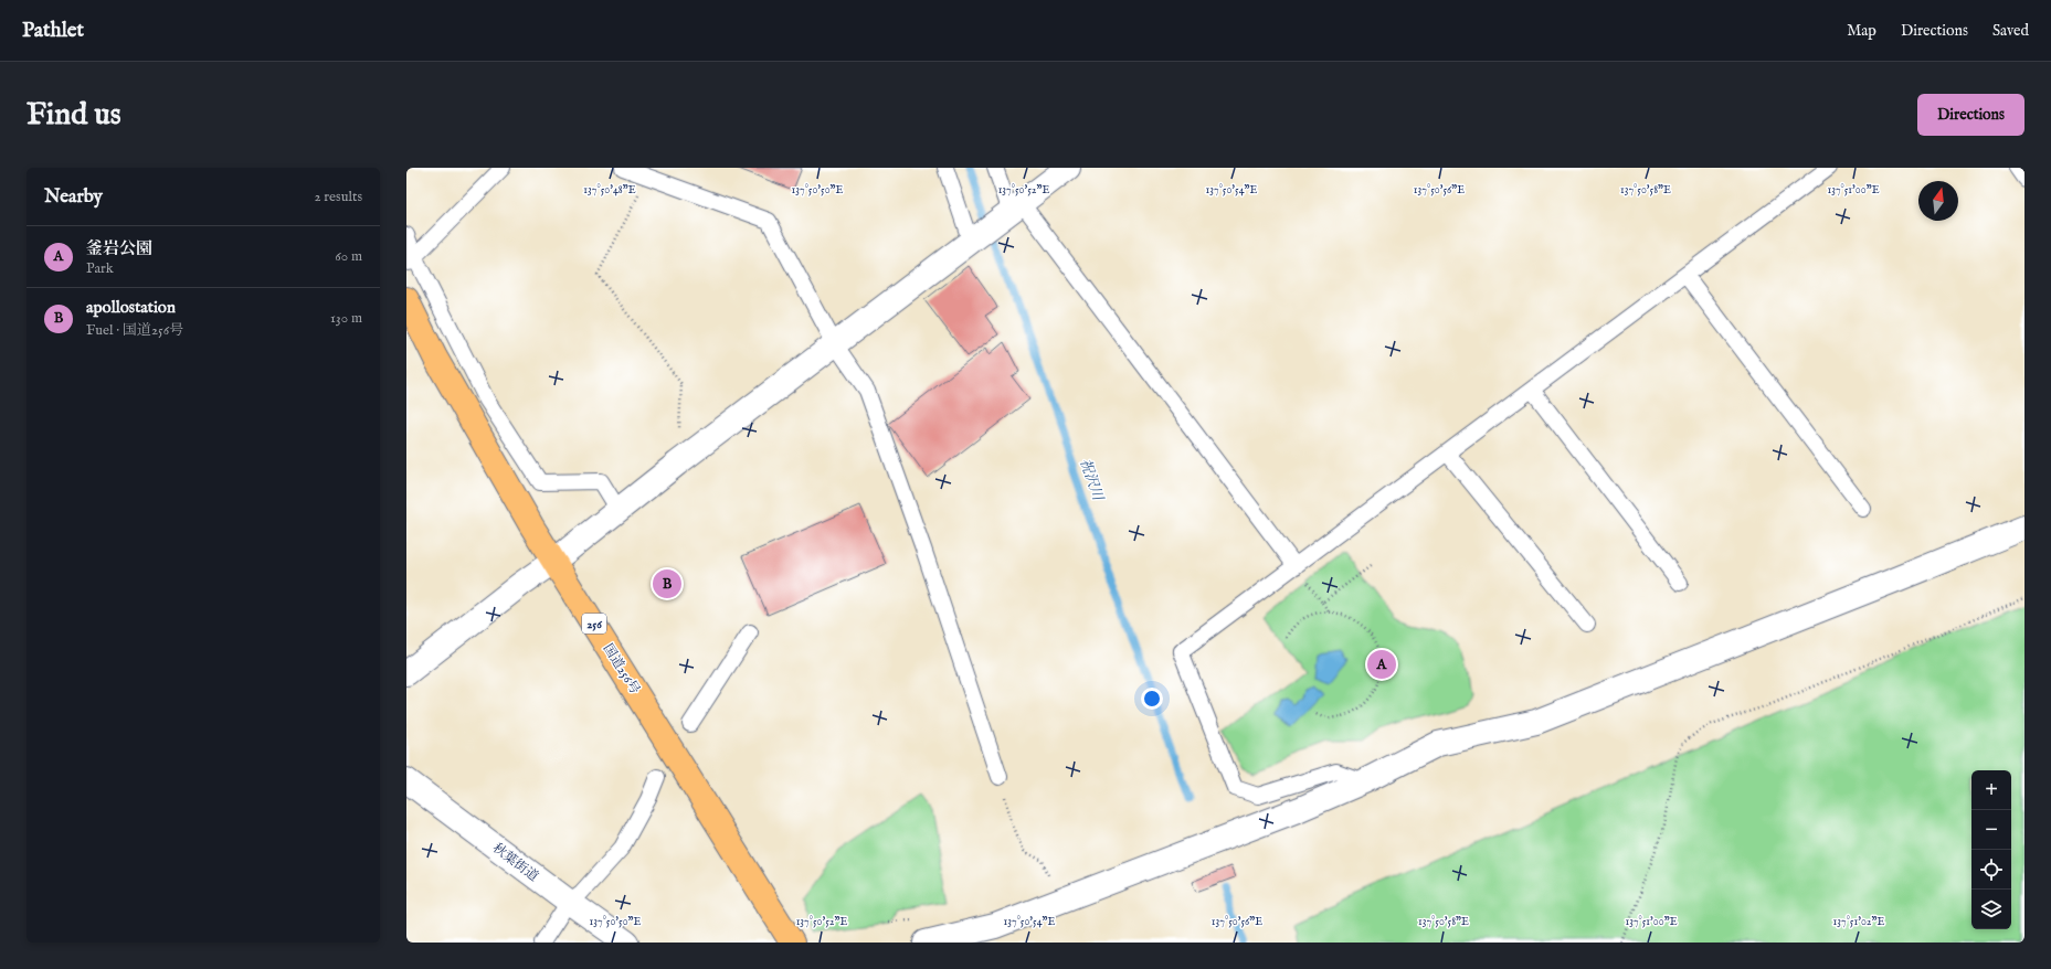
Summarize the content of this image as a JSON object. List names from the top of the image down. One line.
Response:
{"streets":{"highway":["256","国道256号"],"street":["秋葉街道"]},"water":["祝沢川"],"north":"top","page":{"header":"Pathlet","nav":["Map","Directions","Saved"],"buttons":"Directions","title":"Find us","heading":["Nearby","2 results"],"list":[{"mark":"A","name":"釜岩公園","note":"Park","value":"60 m"},{"mark":"B","name":"apollostation","note":"Fuel · 国道256号","value":"130 m"}],"pins":["B","A"],"map_buttons":["+","−"]},"coordinates":["137°50'48\"E","137°50'50\"E","137°50'52\"E","137°50'54\"E","137°50'56\"E","137°50'58\"E","137°51'00\"E","137°51'02\"E"]}
